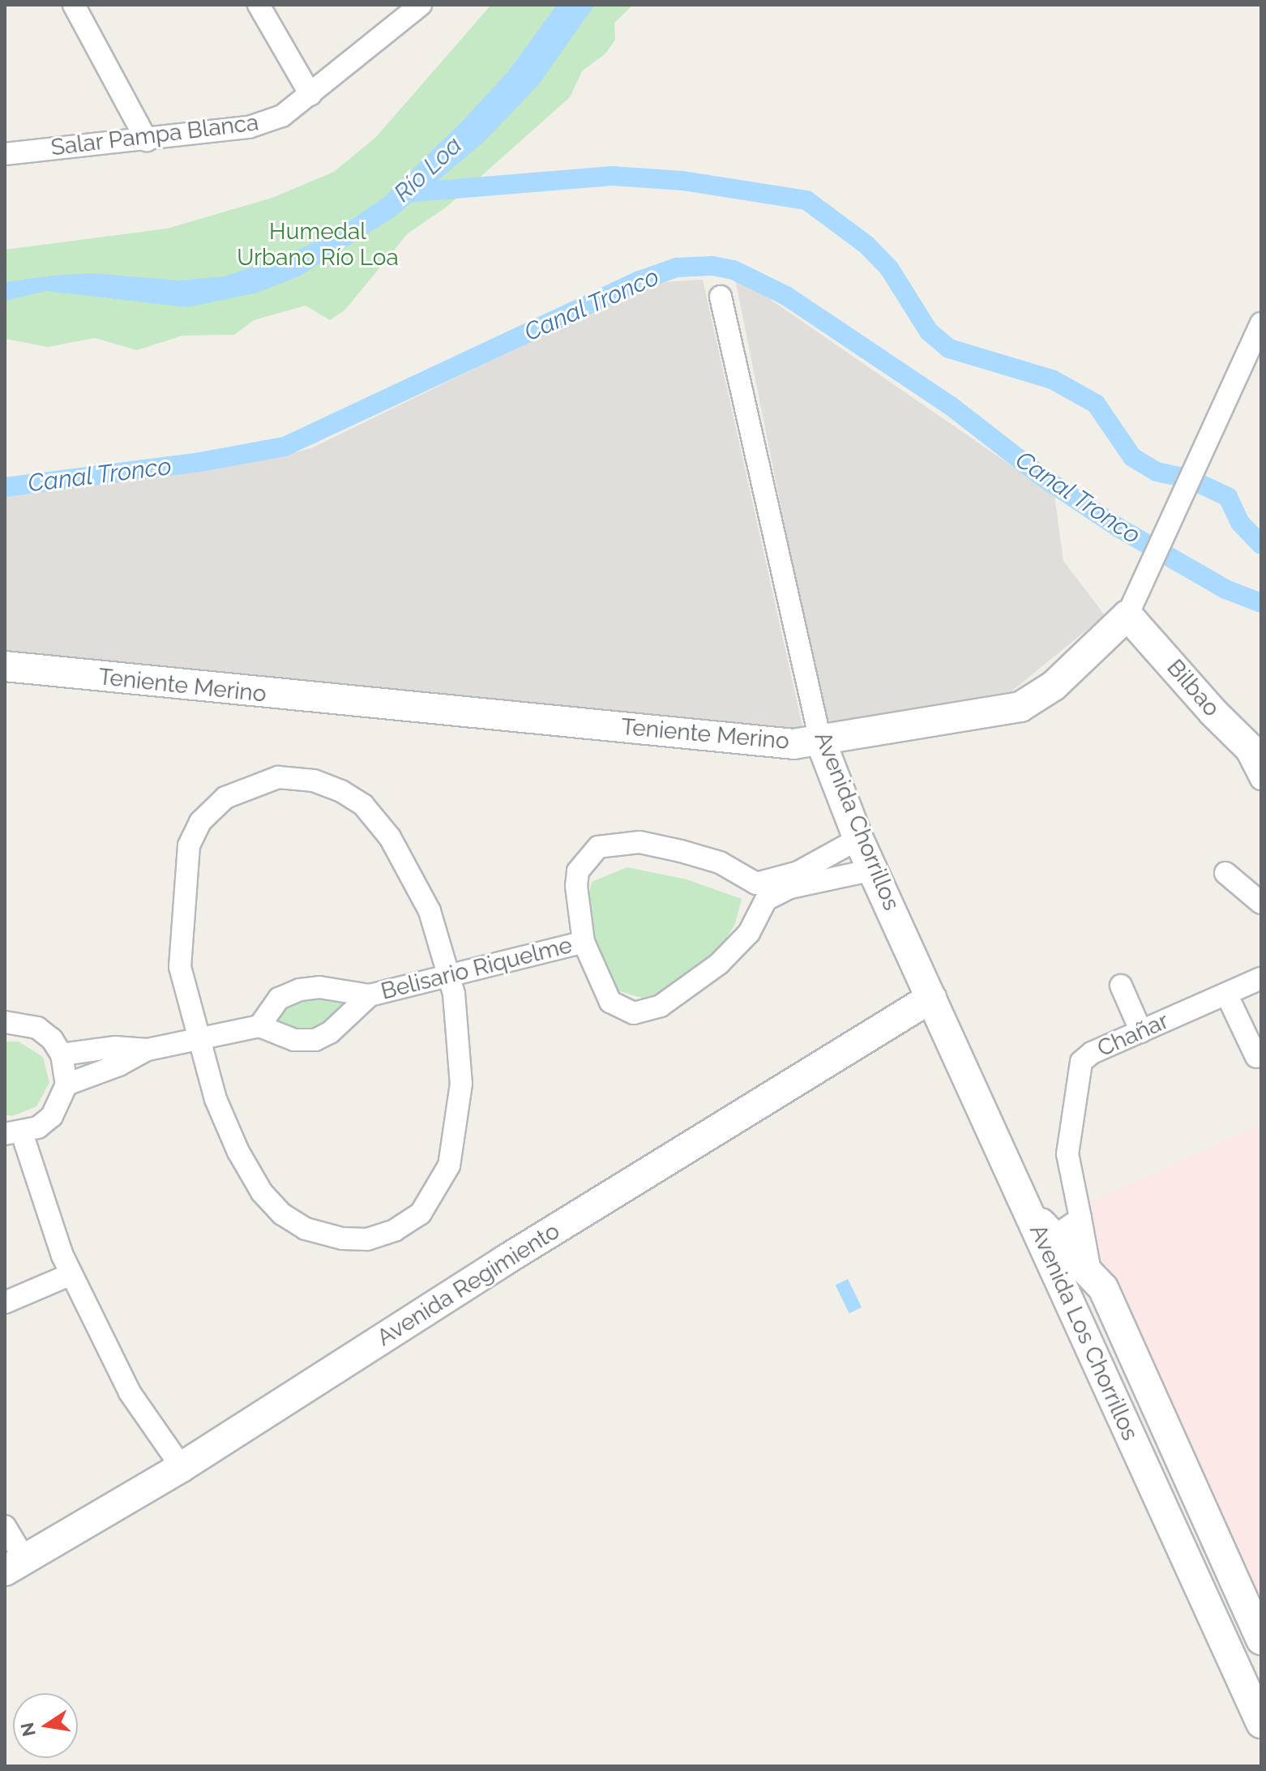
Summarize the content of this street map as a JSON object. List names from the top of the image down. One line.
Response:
{"streets":{"street":["Salar Pampa Blanca","Teniente Merino","Bilbao","Avenida Chorrillos","Belisario Riquelme","Chañar","Avenida Regimiento","Avenida Los Chorrillos"]},"crossings":[["Teniente Merino","Bilbao"],["Teniente Merino","Avenida Chorrillos"],["Avenida Chorrillos","Avenida Regimiento"],["Avenida Chorrillos","Avenida Los Chorrillos"],["Chañar","Avenida Los Chorrillos"]],"water":["Río Loa","Canal Tronco"],"parks":["Humedal Urbano Río Loa"],"north":"left"}
